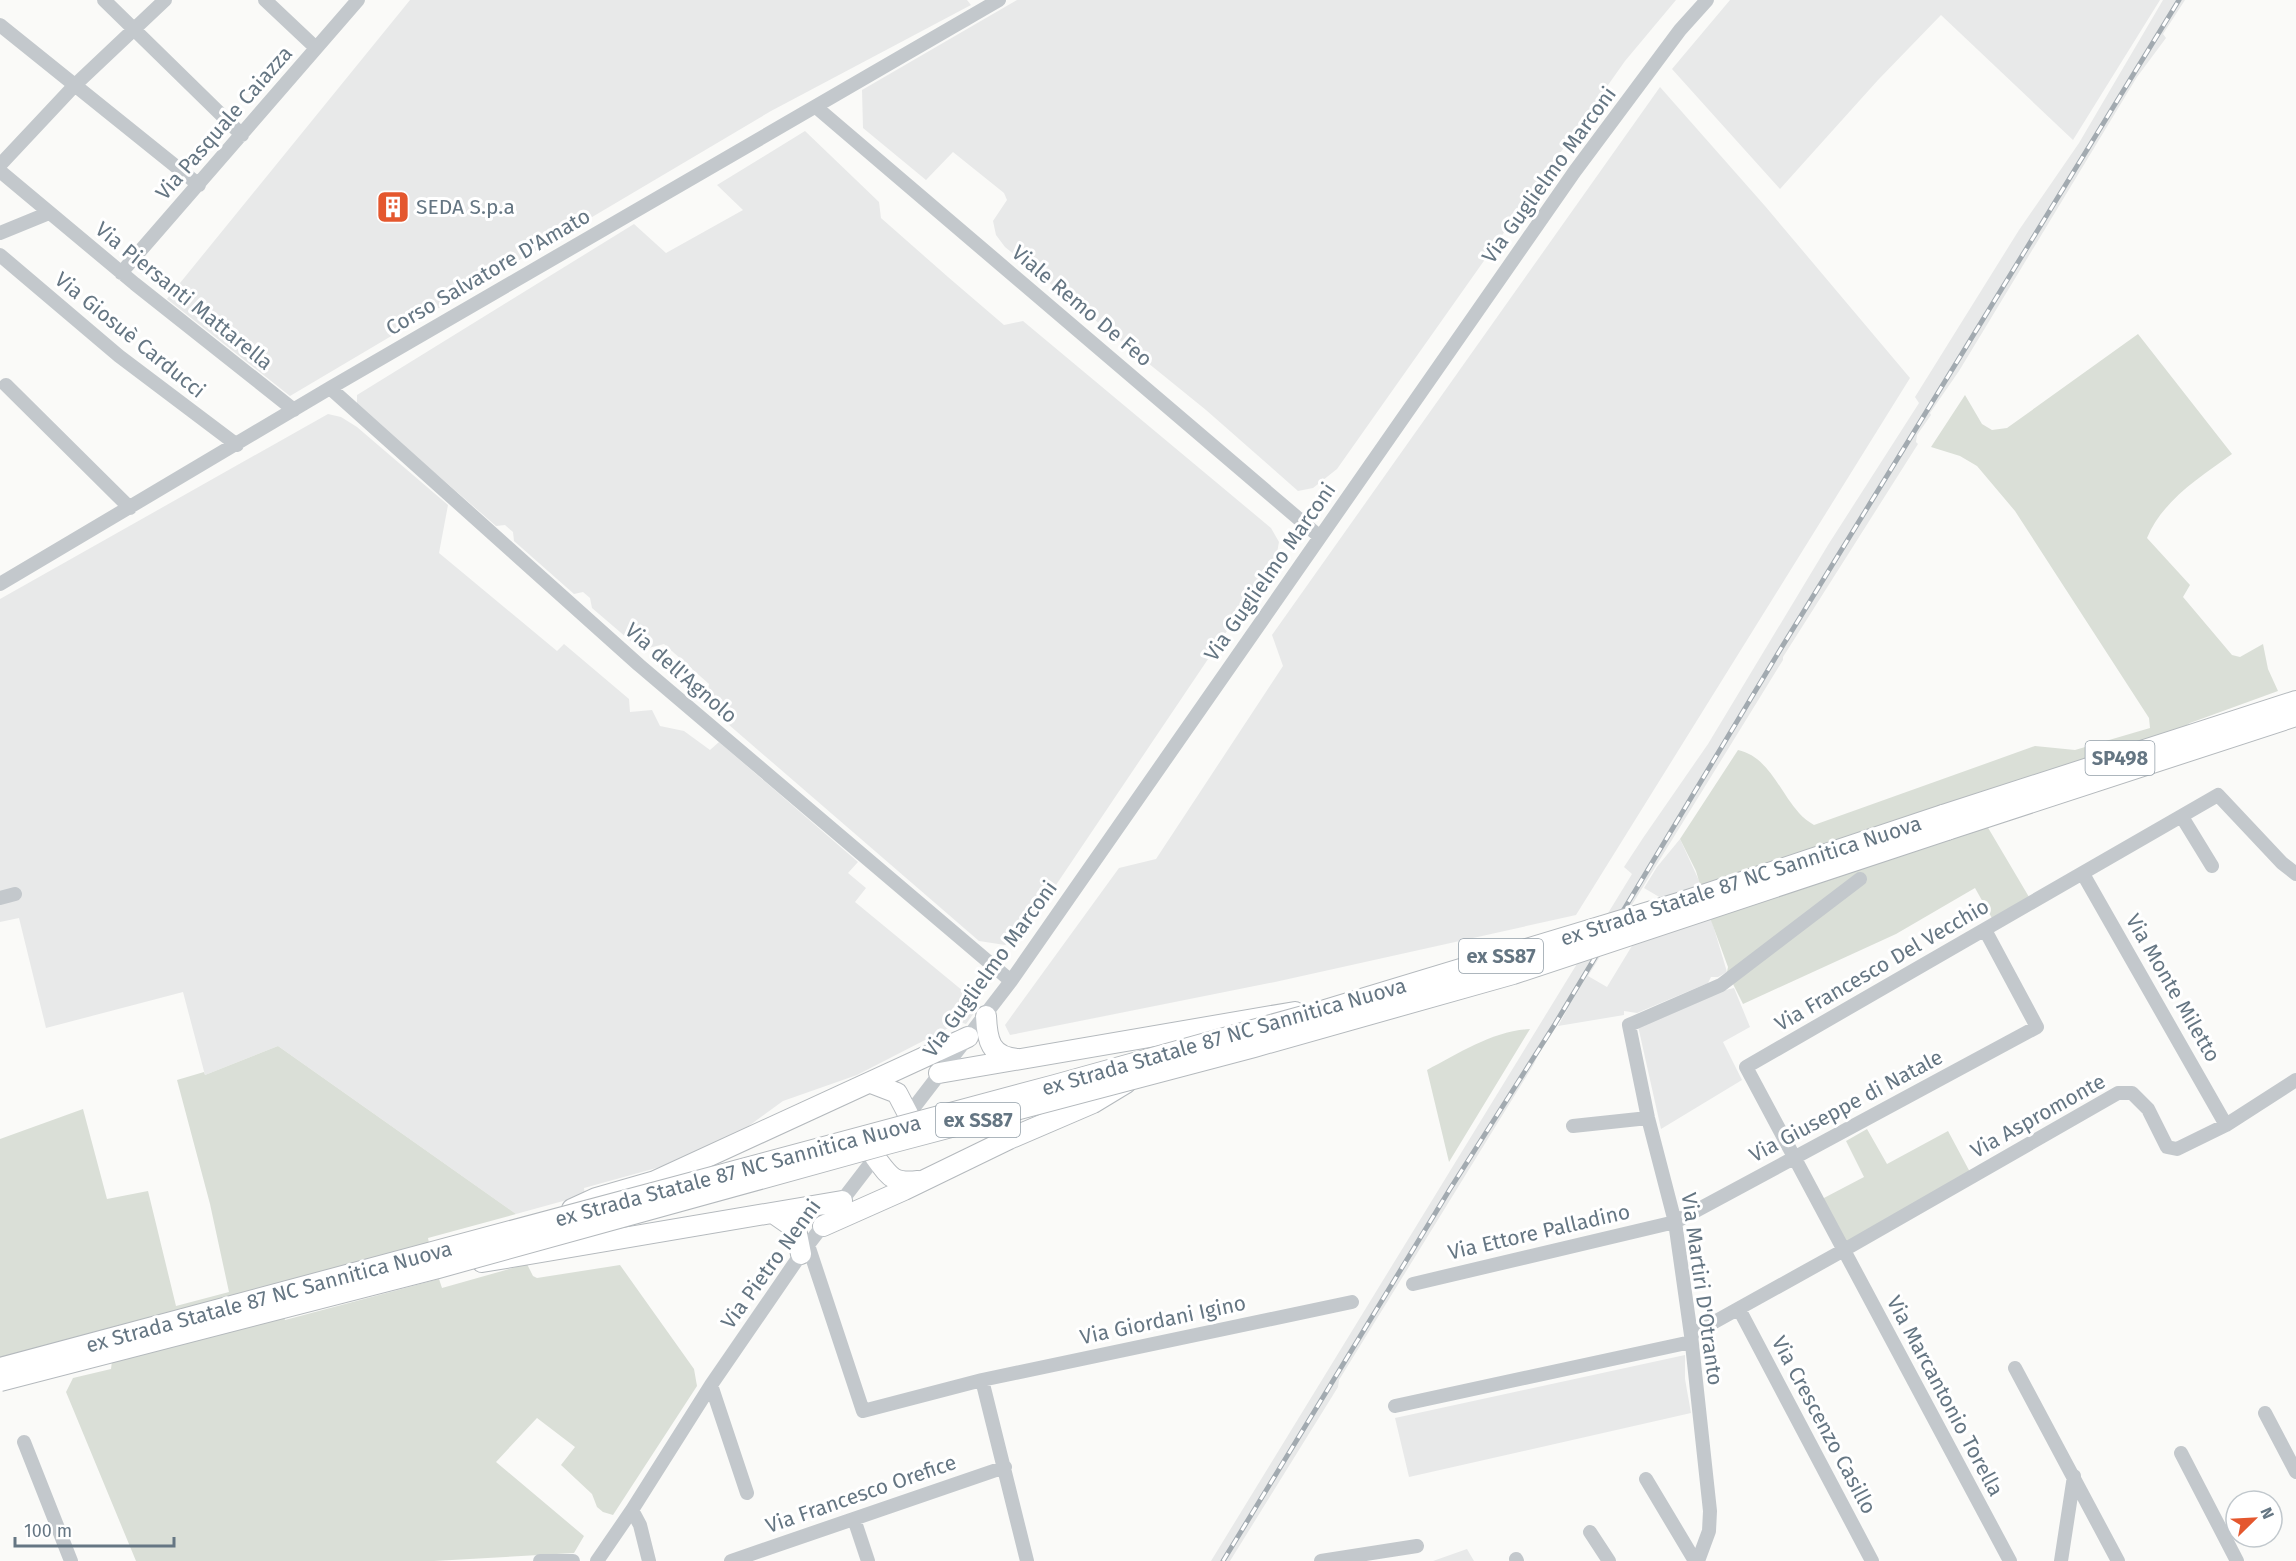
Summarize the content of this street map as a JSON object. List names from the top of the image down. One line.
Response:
{"streets":{"highway":["SP498","ex Strada Statale 87 NC Sannitica Nuova","ex SS87"],"street":["Via Pasquale Caiazza","Via Guglielmo Marconi","Corso Salvatore D'Amato","Via Piersanti Mattarella","Viale Remo De Feo","Via Giosuè Carducci","Via dell'Agnolo","Via Francesco Del Vecchio","Via Monte Miletto","Via Giuseppe di Natale","Via Aspromonte","Via Ettore Palladino","Via Pietro Nenni","Via Martiri D'Otranto","Via Giordani Igino","Via Marcantonio Torella","Via Crescenzo Casillo","Via Francesco Orefice"]},"crossings":[["Via Pasquale Caiazza","Via Piersanti Mattarella"],["Via Guglielmo Marconi","Viale Remo De Feo"],["Via Guglielmo Marconi","Via dell'Agnolo"],["Via Guglielmo Marconi","Via Pietro Nenni"],["Corso Salvatore D'Amato","Via Piersanti Mattarella"],["Corso Salvatore D'Amato","Viale Remo De Feo"],["Corso Salvatore D'Amato","Via Giosuè Carducci"],["Corso Salvatore D'Amato","Via dell'Agnolo"],["Via Francesco Del Vecchio","Via Monte Miletto"],["Via Francesco Del Vecchio","Via Giuseppe di Natale"],["Via Francesco Del Vecchio","Via Aspromonte"],["Via Francesco Del Vecchio","Via Marcantonio Torella"],["Via Monte Miletto","Via Aspromonte"],["Via Giuseppe di Natale","Via Ettore Palladino"],["Via Giuseppe di Natale","Via Martiri D'Otranto"],["Via Aspromonte","Via Marcantonio Torella"],["Via Ettore Palladino","Via Martiri D'Otranto"],["Via Pietro Nenni","Via Giordani Igino"]],"places":{"building":["SEDA S.p.a"]},"scale_bar":"100 m","north":"top right"}
